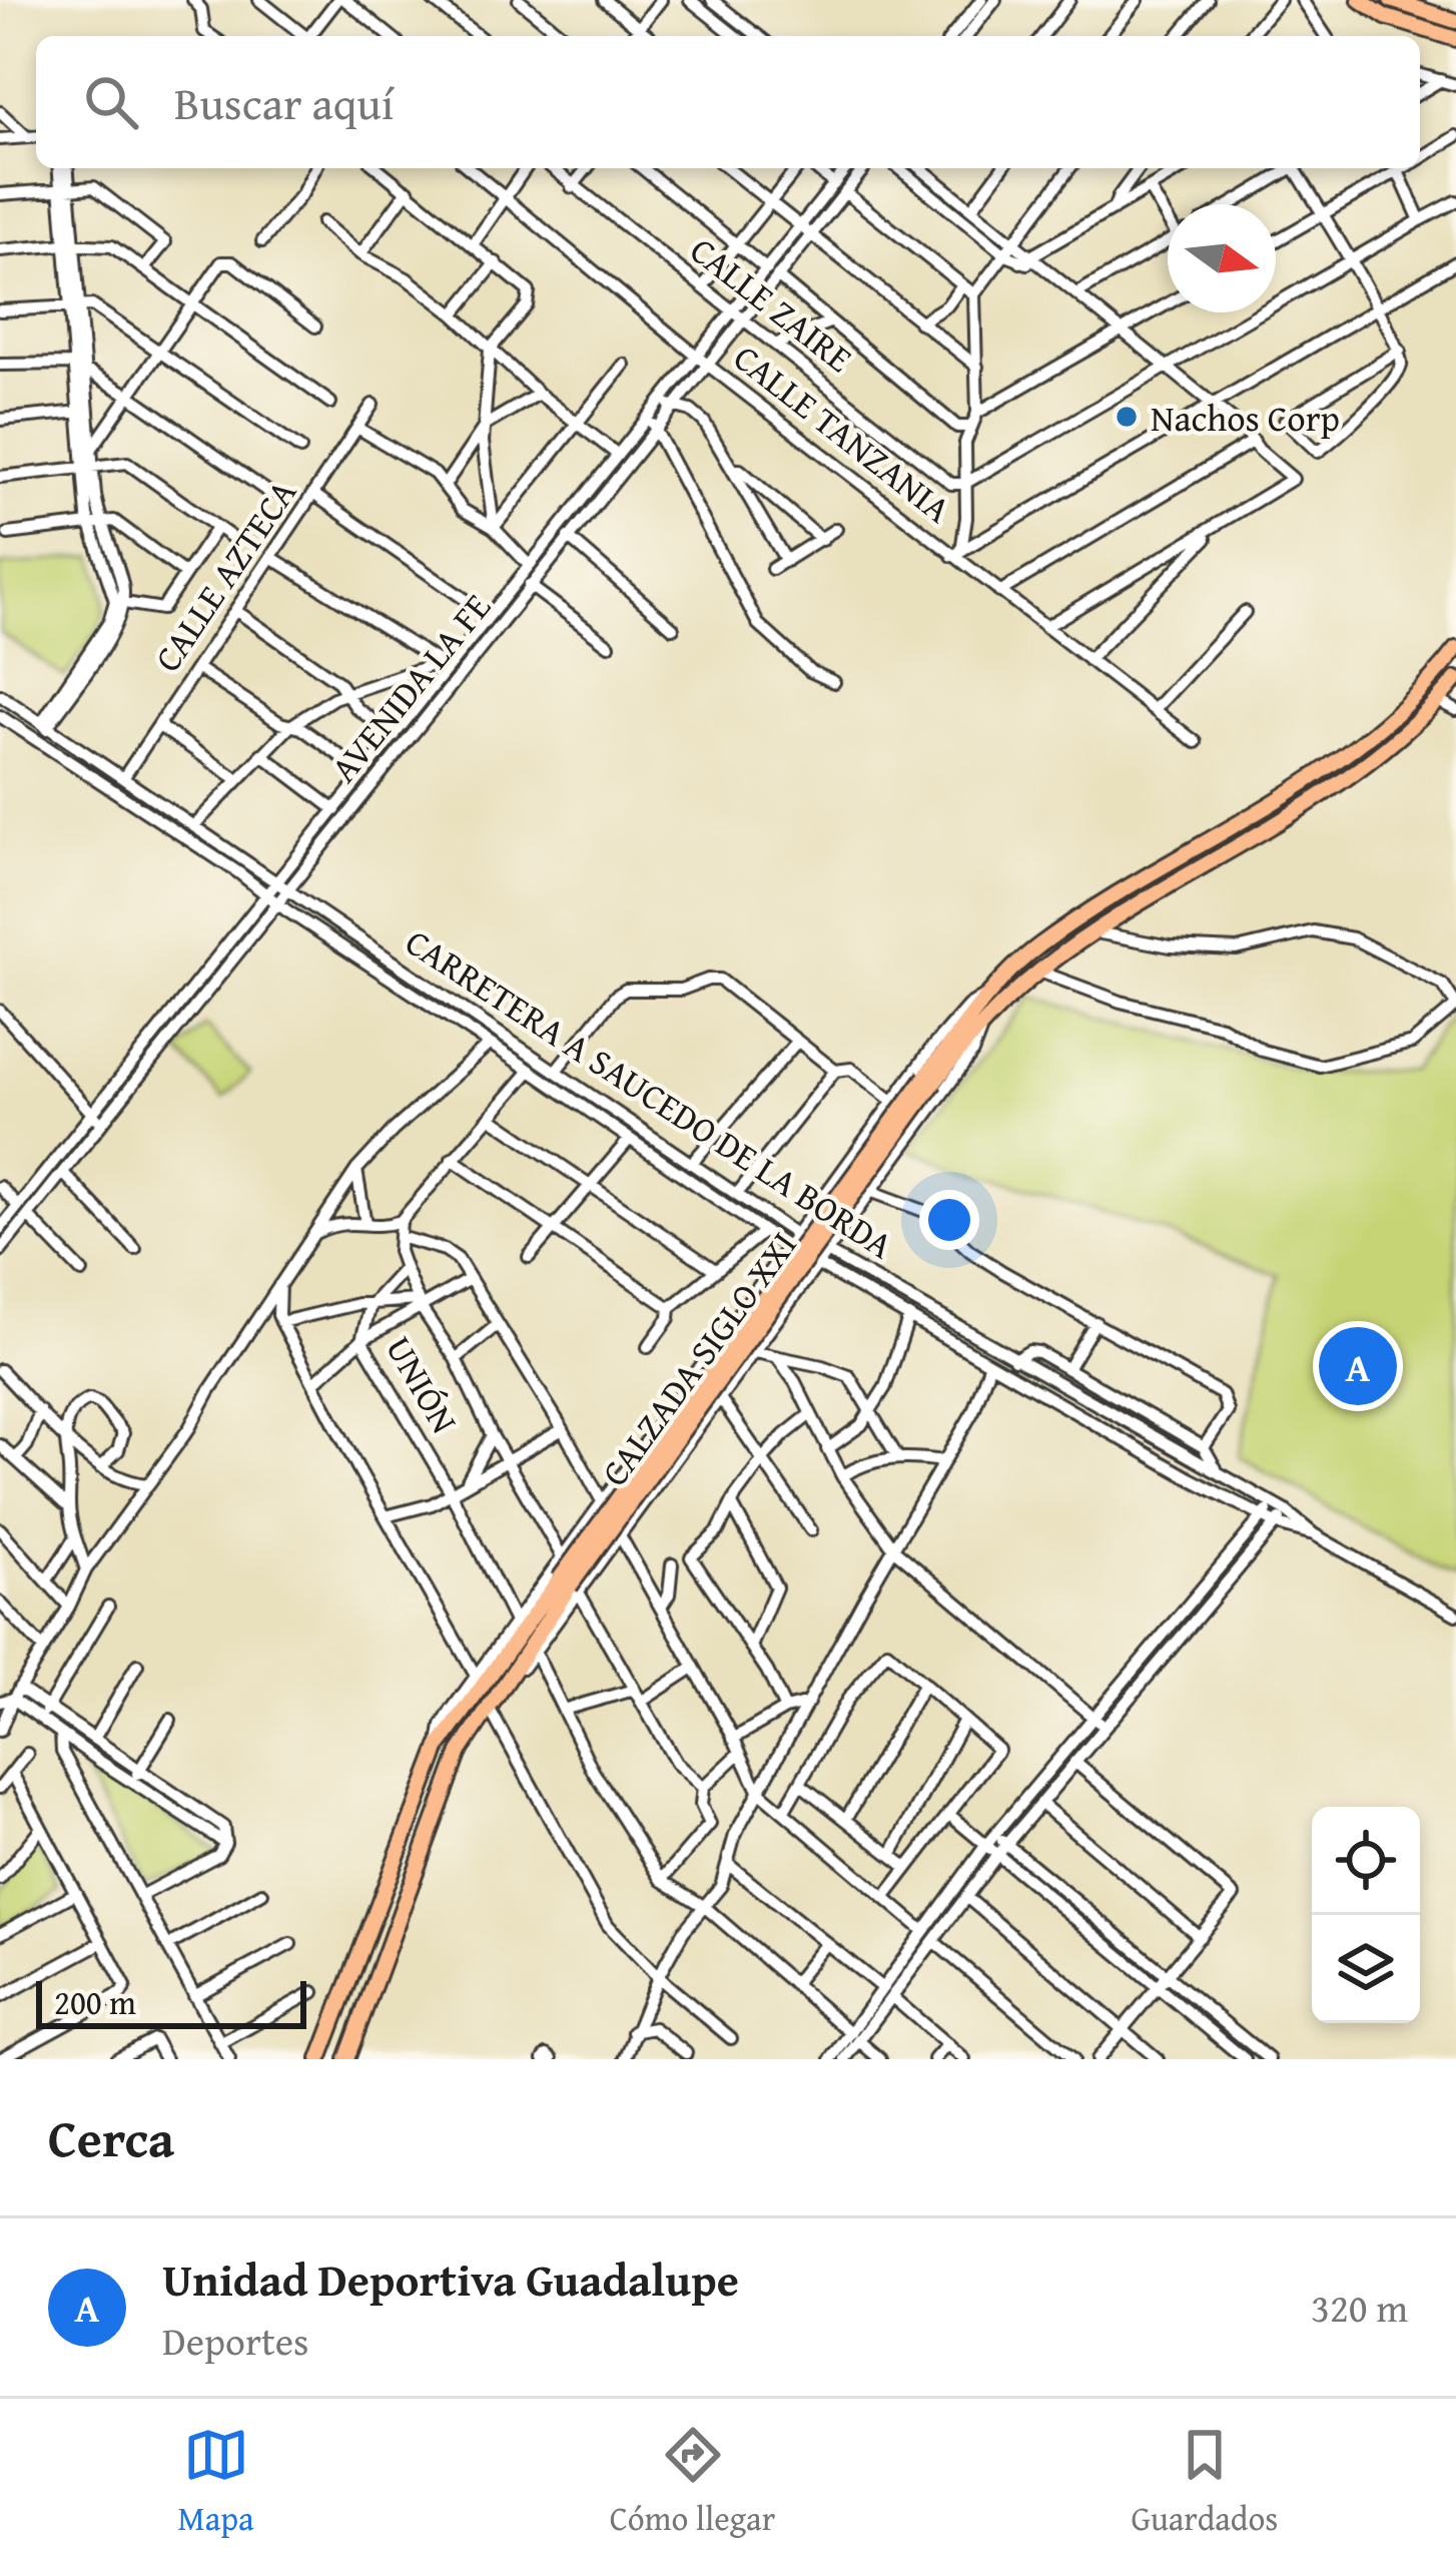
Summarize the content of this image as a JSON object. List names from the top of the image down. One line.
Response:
{"streets":{"main road":["CALZADA SIGLO XXI"],"street":["CALLE ZAIRE","CALLE TANZANIA","CALLE AZTECA","AVENIDA LA FE","CARRETERA A SAUCEDO DE LA BORDA","UNIÓN"]},"crossings":[["CALLE ZAIRE","AVENIDA LA FE"],["CALLE TANZANIA","AVENIDA LA FE"],["CALLE AZTECA","CARRETERA A SAUCEDO DE LA BORDA"],["AVENIDA LA FE","CARRETERA A SAUCEDO DE LA BORDA"],["CARRETERA A SAUCEDO DE LA BORDA","CALZADA SIGLO XXI"],["CALZADA SIGLO XXI","UNIÓN"]],"places":["Nachos Corp"],"scale_bar":"200 m","north":"right","page":{"search":"Buscar aquí","pins":"A","scale":"200 m","heading":"Cerca","list":[{"mark":"A","name":"Unidad Deportiva Guadalupe","note":"Deportes","value":"320 m"}],"nav":["Mapa","Cómo llegar","Guardados"]}}
